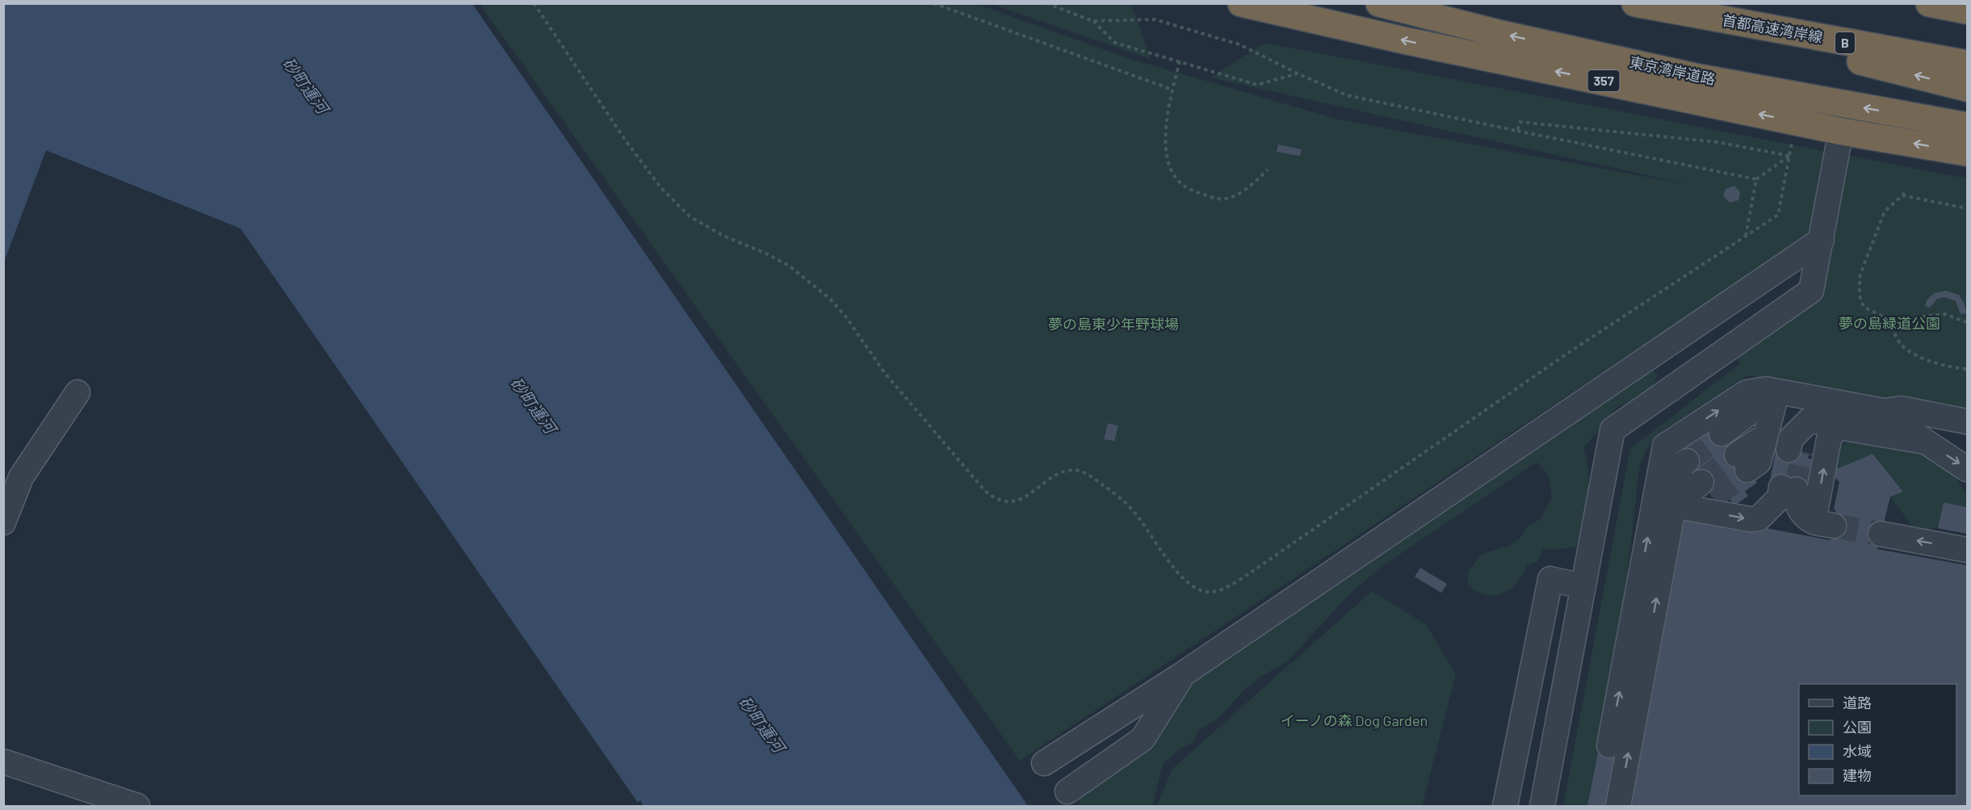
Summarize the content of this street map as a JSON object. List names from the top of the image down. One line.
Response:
{"streets":{"highway":["首都高速湾岸線","B","東京湾岸道路","357"]},"water":["砂町運河"],"parks":["夢の島緑道公園","夢の島東少年野球場","イーノの森 Dog Garden"],"legend":["道路","公園","水域","建物"]}
